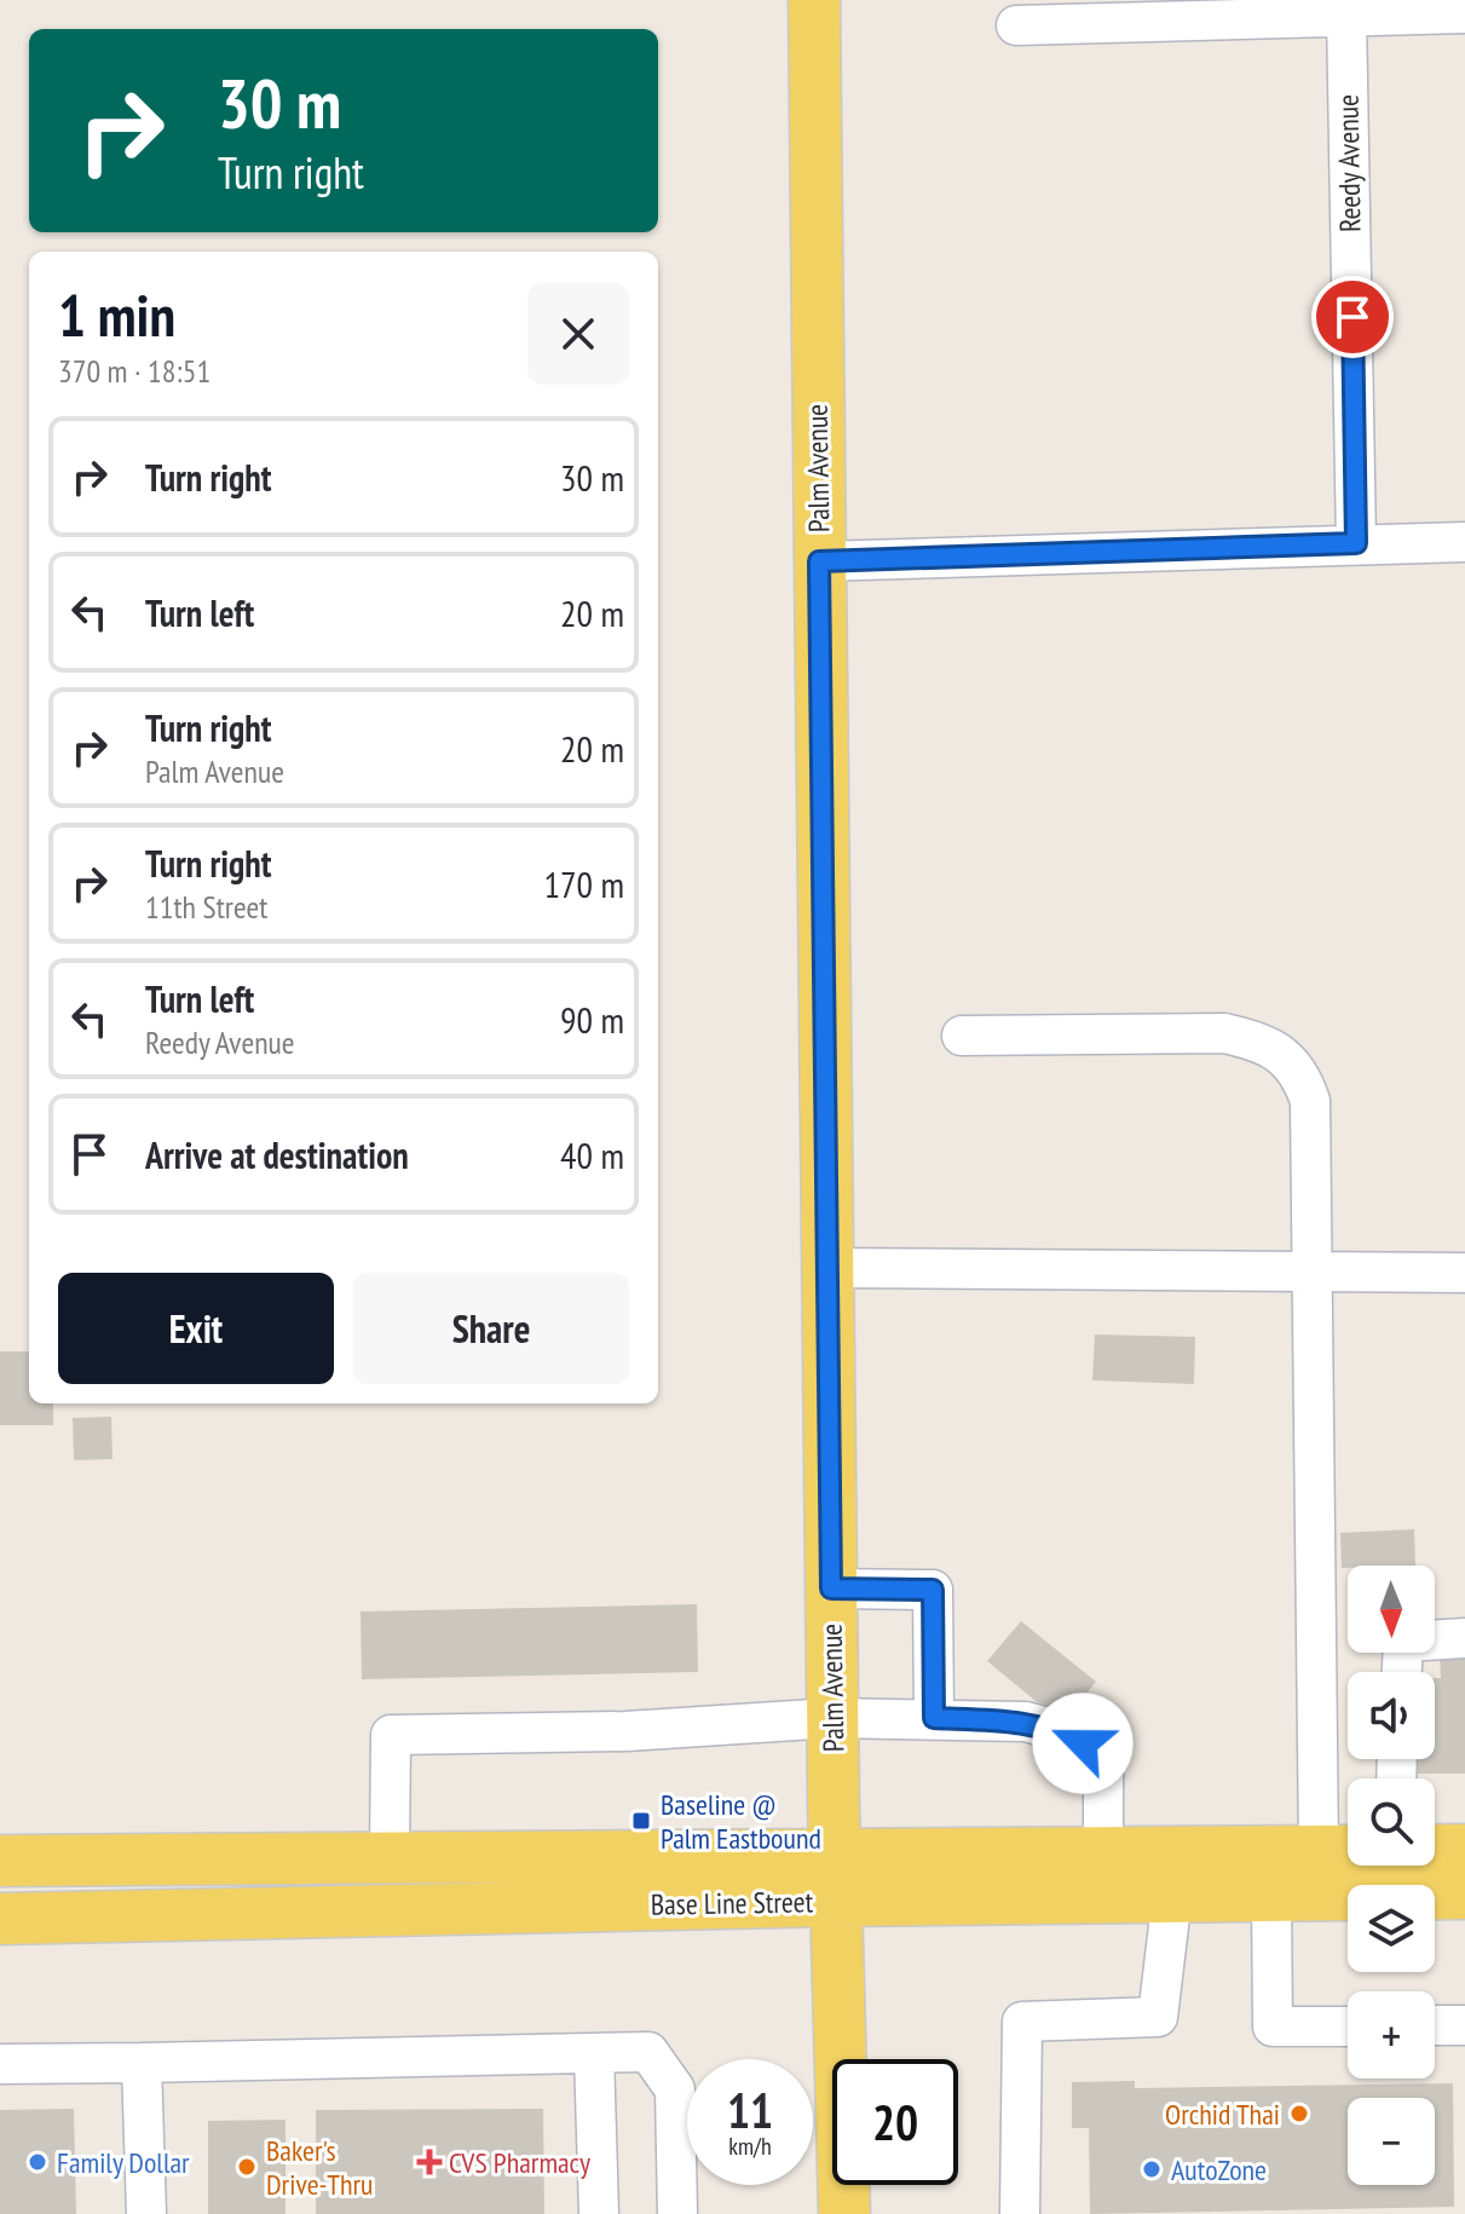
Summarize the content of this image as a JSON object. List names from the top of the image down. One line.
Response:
{"streets":{"main road":["Palm Avenue","Base Line Street"],"street":["Reedy Avenue"]},"crossings":[["Palm Avenue","Base Line Street"]],"places":{"transit":["Baseline @ Palm Eastbound"],"other":["Orchid Thai","Family Dollar","Baker's Drive-Thru","AutoZone"],"health":["CVS Pharmacy"]},"north":"bottom","page":{"turn":["30 m","Turn right"],"heading":["1 min","370 m · 18:51"],"list":[{"name":"Turn right","value":"30 m"},{"name":"Turn left","value":"20 m"},{"name":"Turn right","note":"Palm Avenue","value":"20 m"},{"name":"Turn right","note":"11th Street","value":"170 m"},{"name":"Turn left","note":"Reedy Avenue","value":"90 m"},{"name":"Arrive at destination","value":"40 m"}],"buttons":["Exit","Share"],"map_buttons":["+","−"],"speed":"11 km/h","limit":"20"}}
